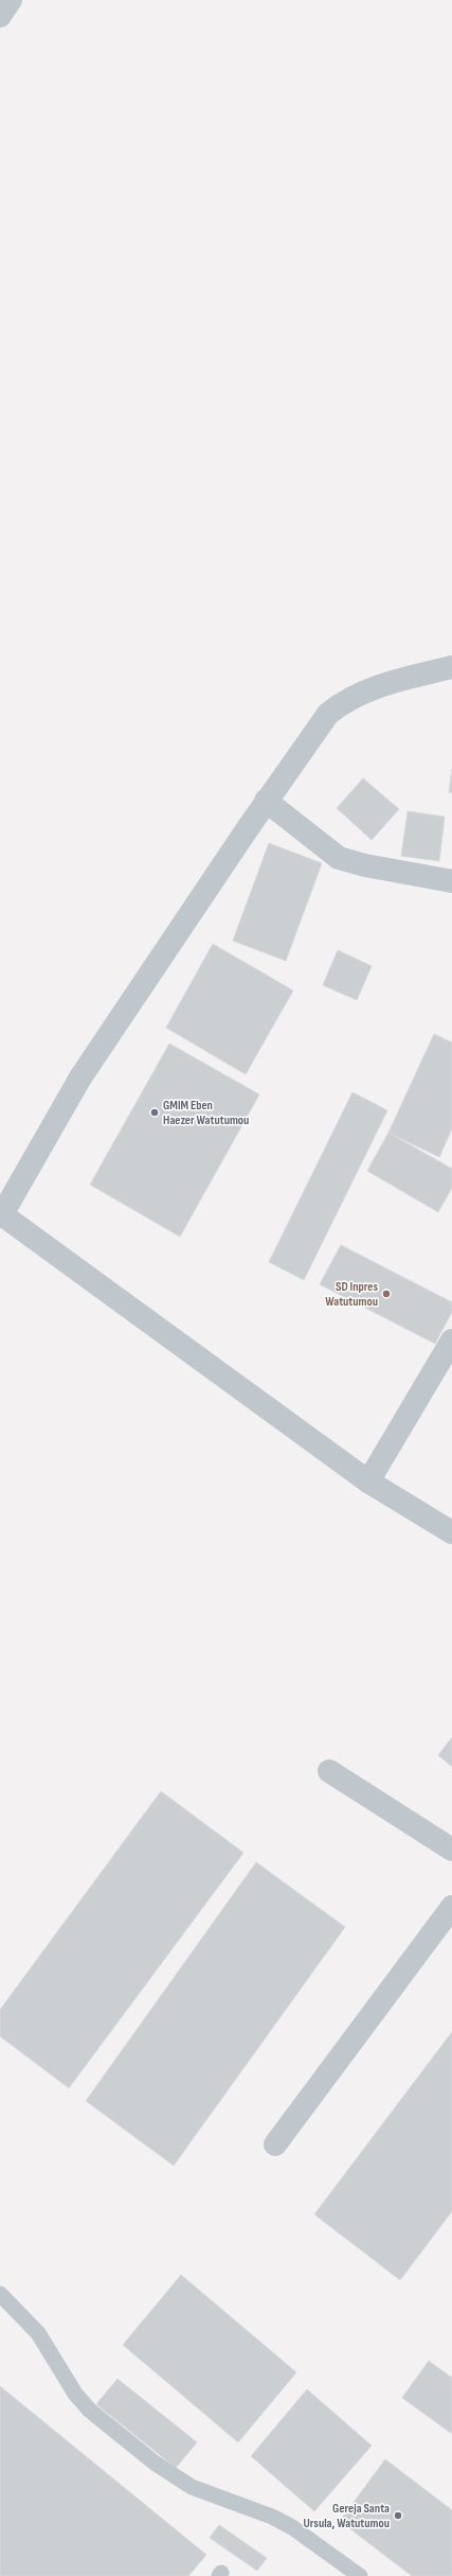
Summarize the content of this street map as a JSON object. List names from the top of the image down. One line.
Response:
{"places":["GMIM Eben Haezer Watutumou","SD Inpres Watutumou","Gereja Santa Ursula, Watutumou"]}
